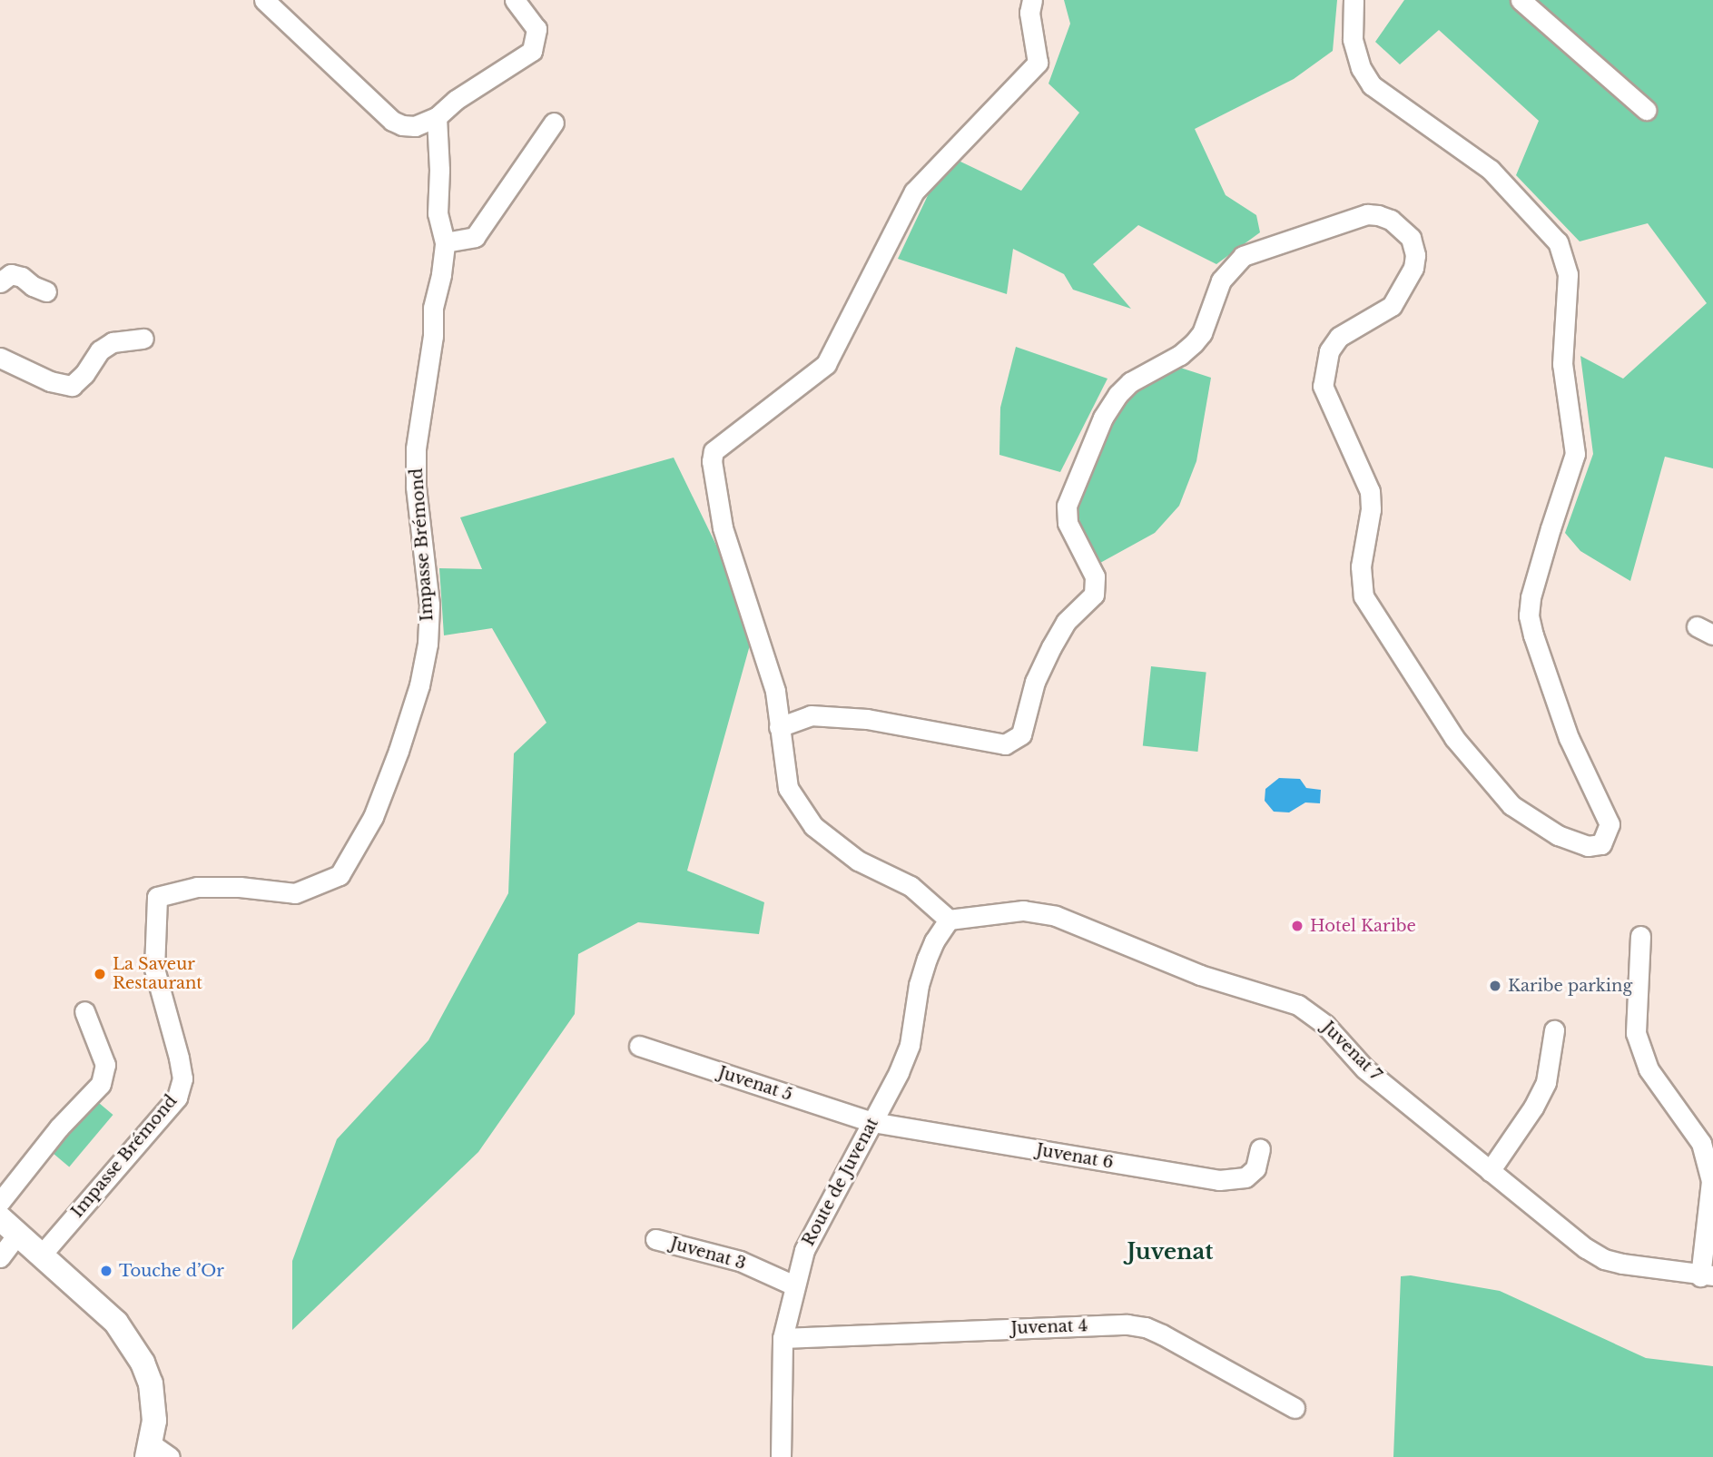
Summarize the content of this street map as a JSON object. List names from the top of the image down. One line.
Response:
{"streets":{"street":["Impasse Brémond","Juvenat 7","Juvenat 5","Juvenat 6","Route de Juvenat","Juvenat 3","Juvenat 4"]},"crossings":[["Juvenat 7","Route de Juvenat"],["Juvenat 5","Juvenat 6"],["Juvenat 5","Route de Juvenat"],["Juvenat 6","Route de Juvenat"],["Route de Juvenat","Juvenat 3"],["Route de Juvenat","Juvenat 4"]],"districts":["Juvenat"],"places":["Hotel Karibe","La Saveur Restaurant","Karibe parking","Touche d’Or"]}
